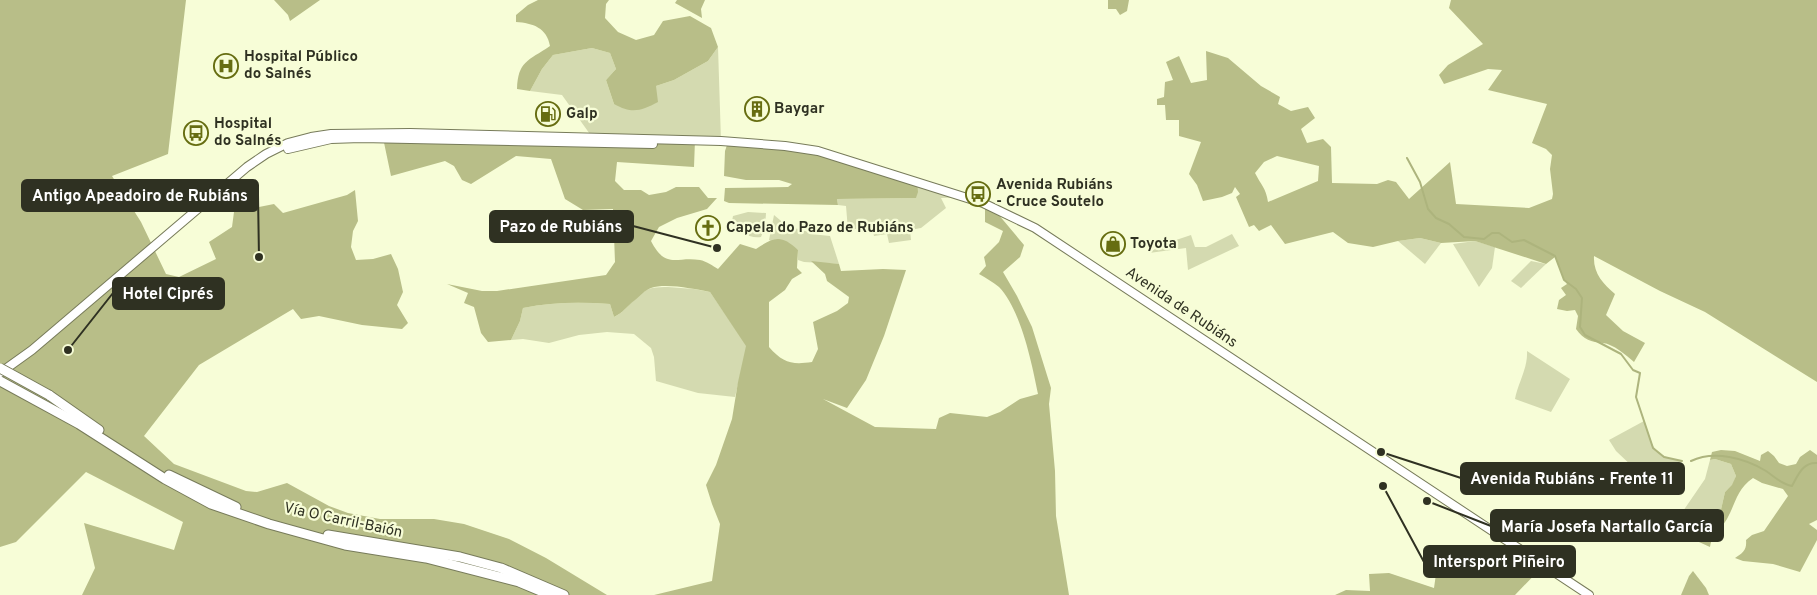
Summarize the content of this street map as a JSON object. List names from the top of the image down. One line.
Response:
{"streets":{"highway":["Vía O Carril-Baión"],"main road":["Avenida de Rubiáns"]},"places":{"hospital":["Hospital Público do Salnés"],"building":["Baygar"],"fuel station":["Galp"],"bus stop":["Hospital do Salnés","Avenida Rubiáns - Cruce Soutelo"],"church":["Capela do Pazo de Rubiáns"],"shop":["Toyota"],"other":["Pazo de Rubiáns","Antigo Apeadoiro de Rubiáns","Hotel Ciprés","Avenida Rubiáns - Frente 11","Intersport Piñeiro","María Josefa Nartallo García"]}}
